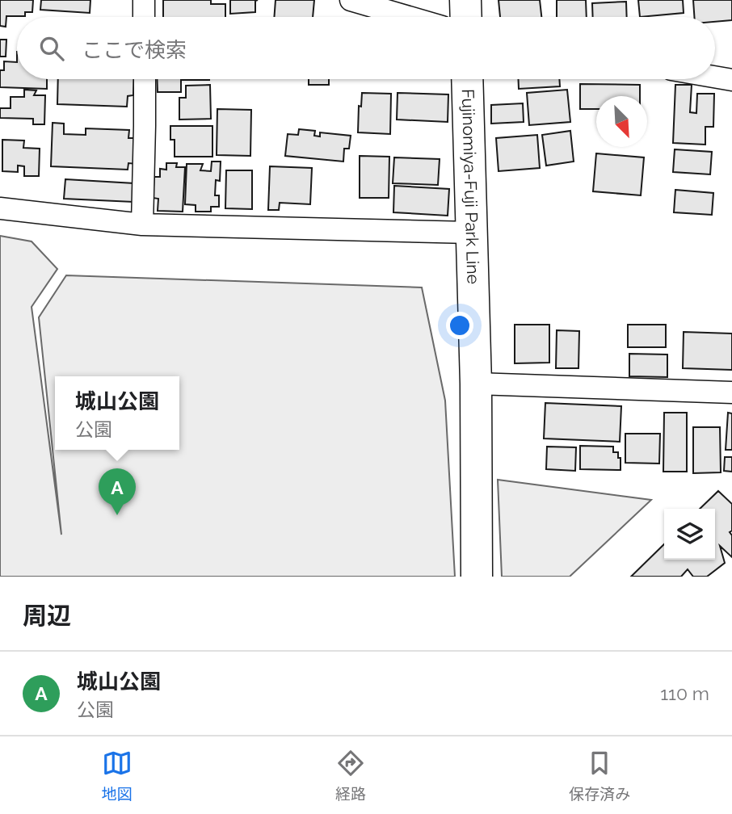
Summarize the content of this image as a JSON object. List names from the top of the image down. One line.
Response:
{"streets":{"main road":["Fujinomiya-Fuji Park Line"]},"north":"bottom right","page":{"search":"ここで検索","popup":["城山公園","公園"],"pins":"A","heading":"周辺","list":[{"mark":"A","name":"城山公園","note":"公園","value":"110 m"}],"nav":["地図","経路","保存済み"]}}
